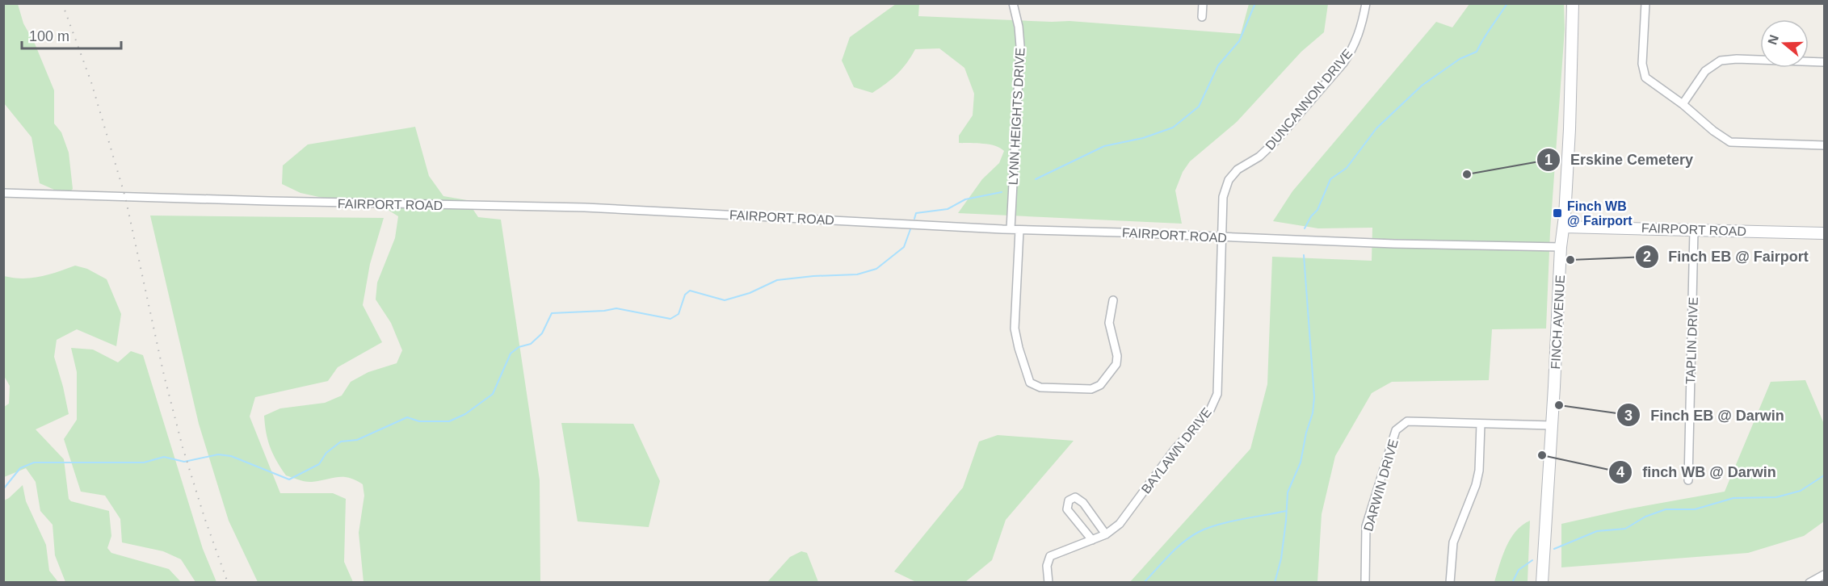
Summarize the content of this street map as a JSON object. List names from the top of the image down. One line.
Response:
{"streets":{"main road":["FAIRPORT ROAD","FINCH AVENUE"],"street":["DUNCANNON DRIVE","LYNN HEIGHTS DRIVE","TAPLIN DRIVE","BAYLAWN DRIVE","DARWIN DRIVE"]},"crossings":[["DUNCANNON DRIVE","FAIRPORT ROAD"],["DUNCANNON DRIVE","BAYLAWN DRIVE"],["LYNN HEIGHTS DRIVE","FAIRPORT ROAD"],["FAIRPORT ROAD","FINCH AVENUE"],["FAIRPORT ROAD","TAPLIN DRIVE"],["FAIRPORT ROAD","BAYLAWN DRIVE"],["FINCH AVENUE","DARWIN DRIVE"]],"places":{"other":["Erskine Cemetery","Finch EB @ Fairport","Finch EB @ Darwin","finch WB @ Darwin"],"transit":["Finch WB @ Fairport"]},"scale_bar":"100 m","north":"left"}
